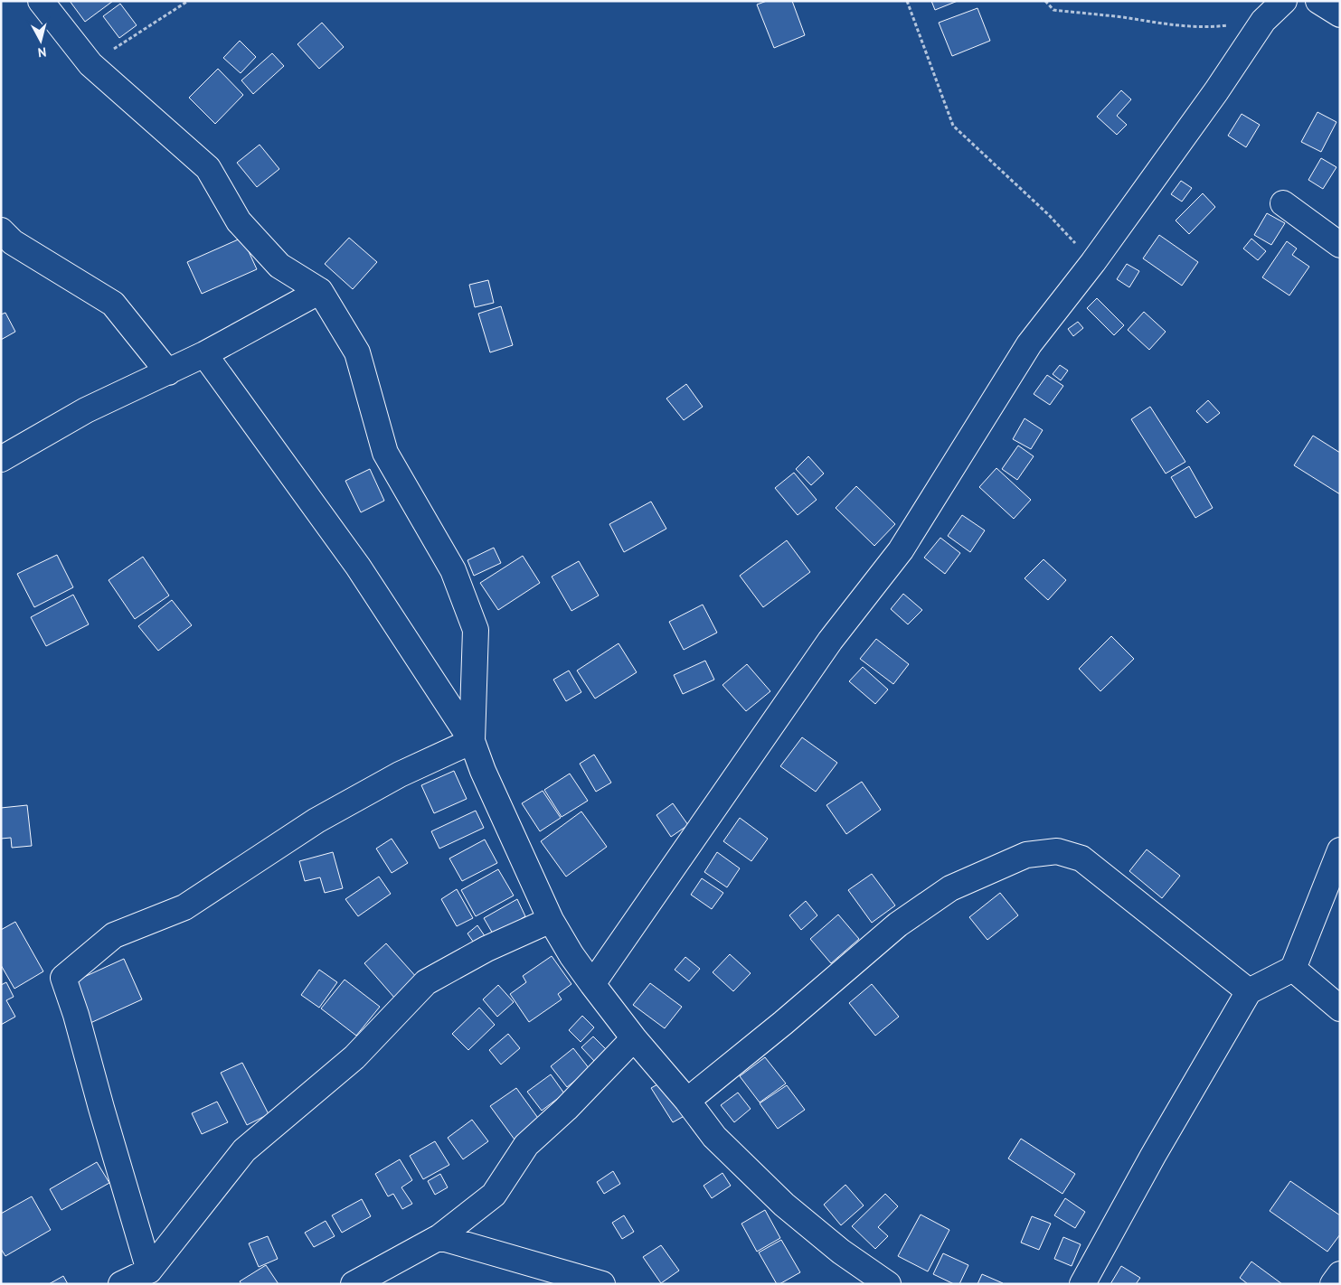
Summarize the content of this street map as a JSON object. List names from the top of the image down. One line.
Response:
{"north":"bottom"}
